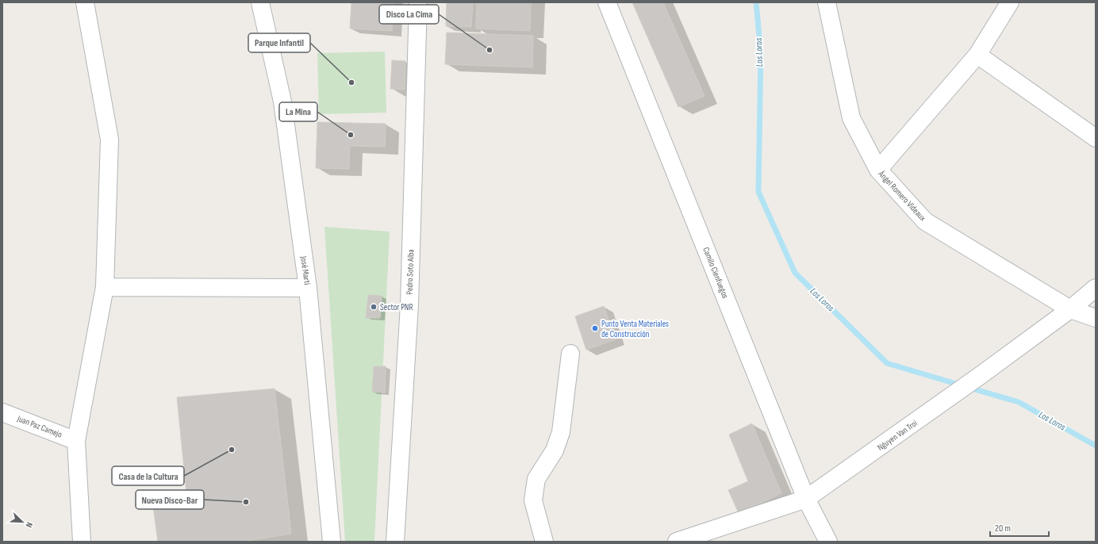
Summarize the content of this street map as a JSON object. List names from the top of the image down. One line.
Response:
{"streets":{"street":["Ángel Romero Videaux","José Martí","Pedro Soto Alba","Camilo Cienfuegos","Juan Paz Camejo","Nguyen Van Troi"]},"crossings":[["Ángel Romero Videaux","Nguyen Van Troi"],["Camilo Cienfuegos","Nguyen Van Troi"]],"water":["Los Loros"],"places":["Disco La Cima","Parque Infantil","La Mina","Sector PNR","Punto Venta Materiales de Construcción","Casa de la Cultura","Nueva Disco-Bar"],"scale_bar":"20 m","north":"bottom right"}
